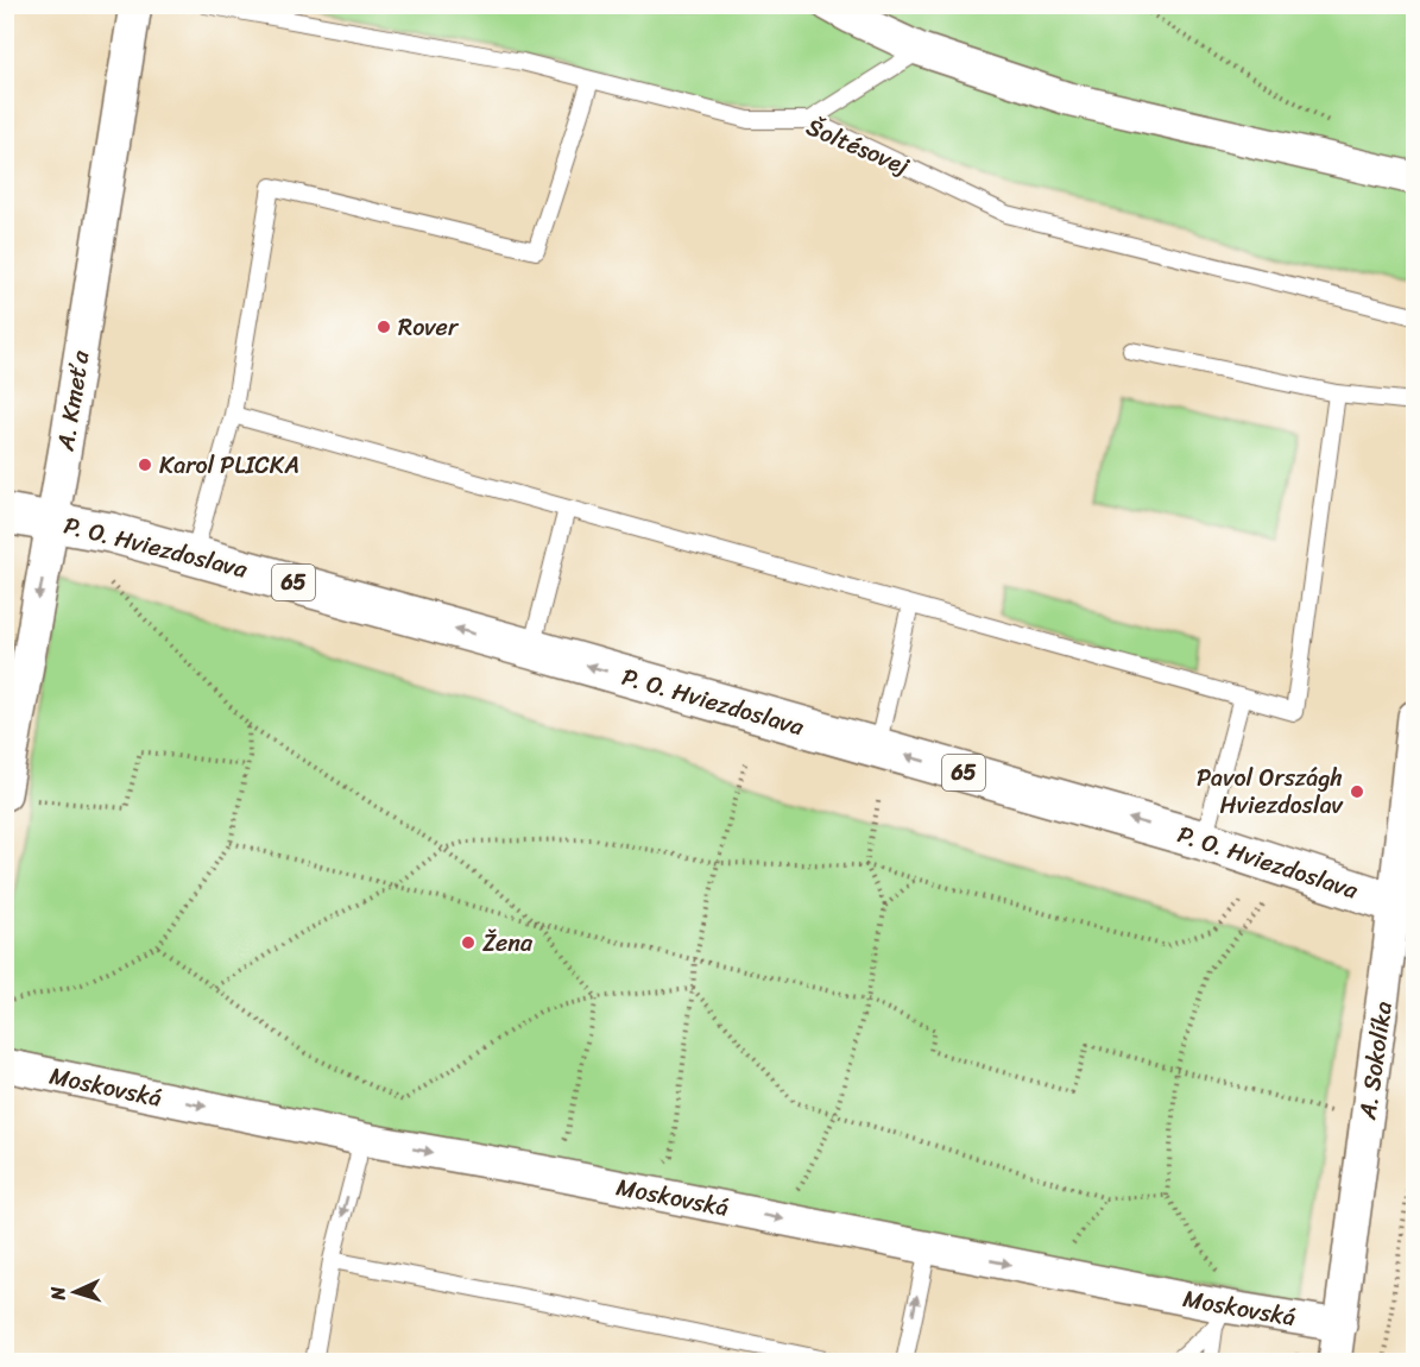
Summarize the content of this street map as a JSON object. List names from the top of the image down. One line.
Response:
{"streets":{"main road":["P. O. Hviezdoslava","65"],"street":["A. Kmeťa","A. Sokolíka","Moskovská"],"lane":["Šoltésovej"]},"crossings":[["A. Kmeťa","P. O. Hviezdoslava"],["P. O. Hviezdoslava","A. Sokolíka"],["A. Sokolíka","Moskovská"]],"one_way":["P. O. Hviezdoslava","Moskovská"],"places":["Rover","Karol PLICKA","Pavol Országh Hviezdoslav","Žena"],"north":"left"}
